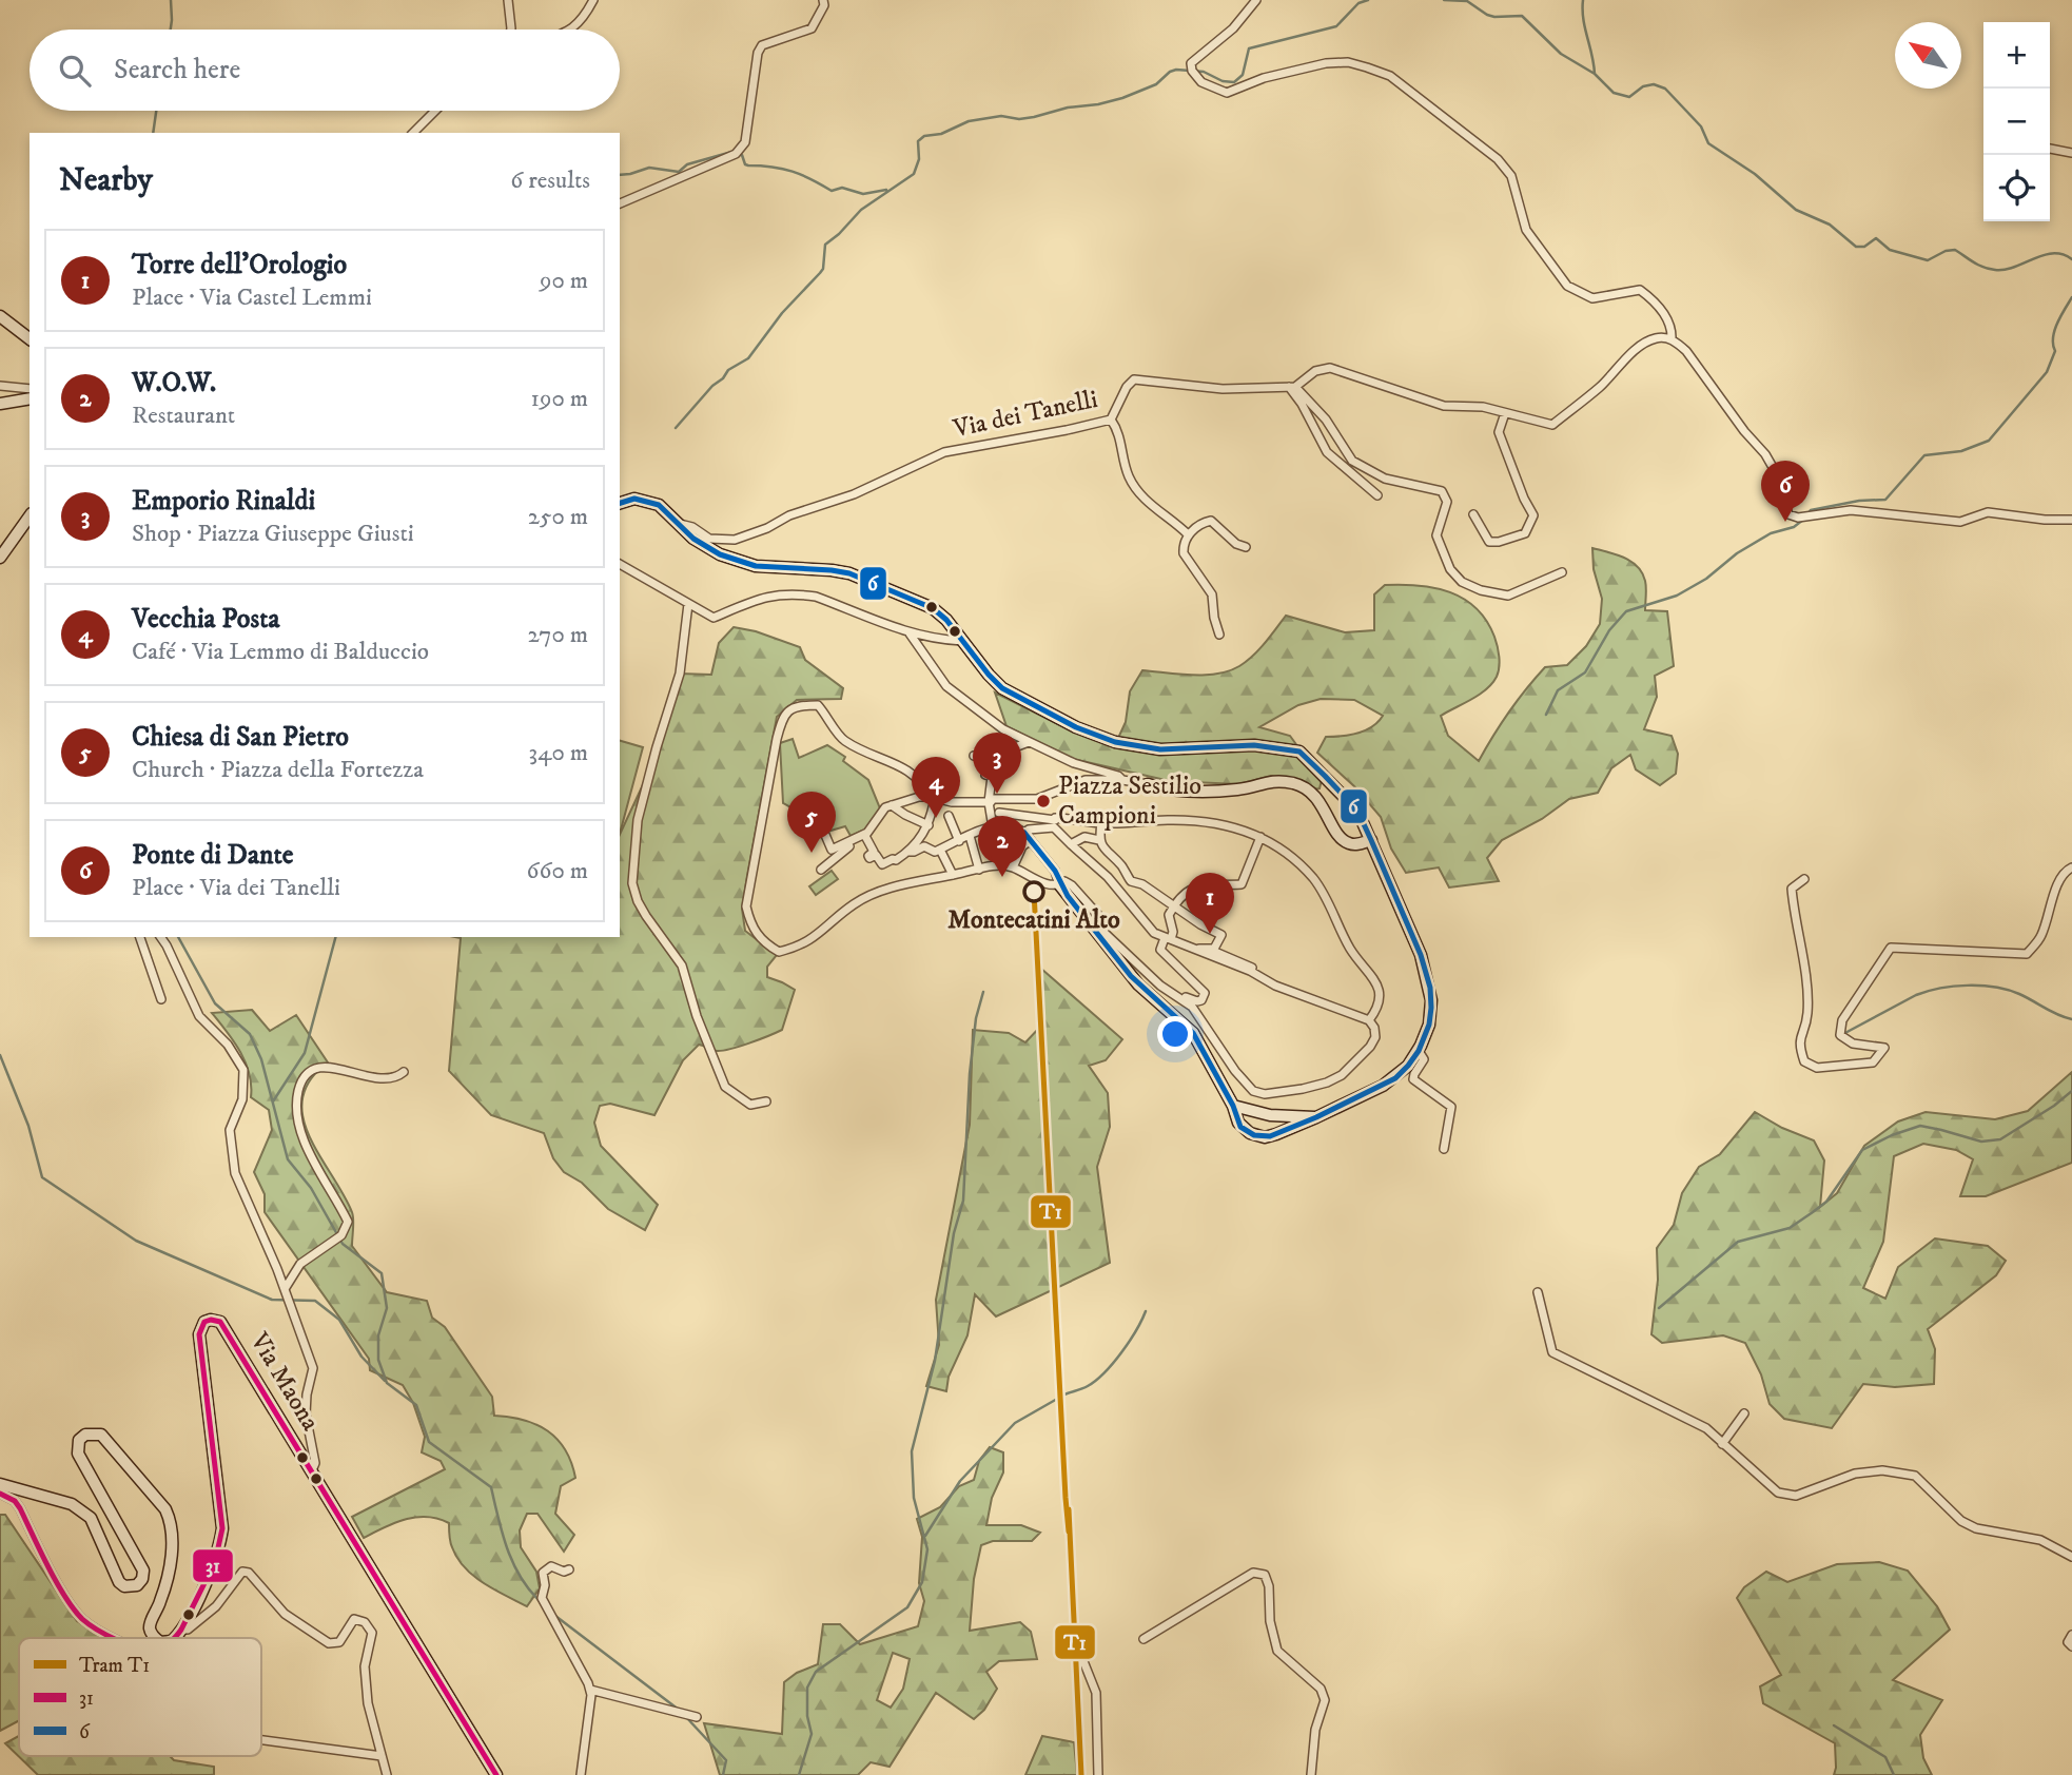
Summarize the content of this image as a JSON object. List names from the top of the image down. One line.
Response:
{"streets":{"street":["Via dei Tanelli","Via Maona"]},"places":["Piazza Sestilio Campioni","Montecatini Alto"],"lines":["transit line 6","tram line T1","transit line 31"],"legend":["Tram T1","31","6"],"north":"top left","page":{"map_buttons":["+","−"],"search":"Search here","heading":["Nearby","6 results"],"list":[{"mark":"1","name":"Torre dell'Orologio","note":"Place · Via Castel Lemmi","value":"90 m"},{"mark":"2","name":"W.O.W.","note":"Restaurant","value":"190 m"},{"mark":"3","name":"Emporio Rinaldi","note":"Shop · Piazza Giuseppe Giusti","value":"250 m"},{"mark":"4","name":"Vecchia Posta","note":"Café · Via Lemmo di Balduccio","value":"270 m"},{"mark":"5","name":"Chiesa di San Pietro","note":"Church · Piazza della Fortezza","value":"340 m"},{"mark":"6","name":"Ponte di Dante","note":"Place · Via dei Tanelli","value":"660 m"}],"pins":["6","3","4","5","2","1"]}}
